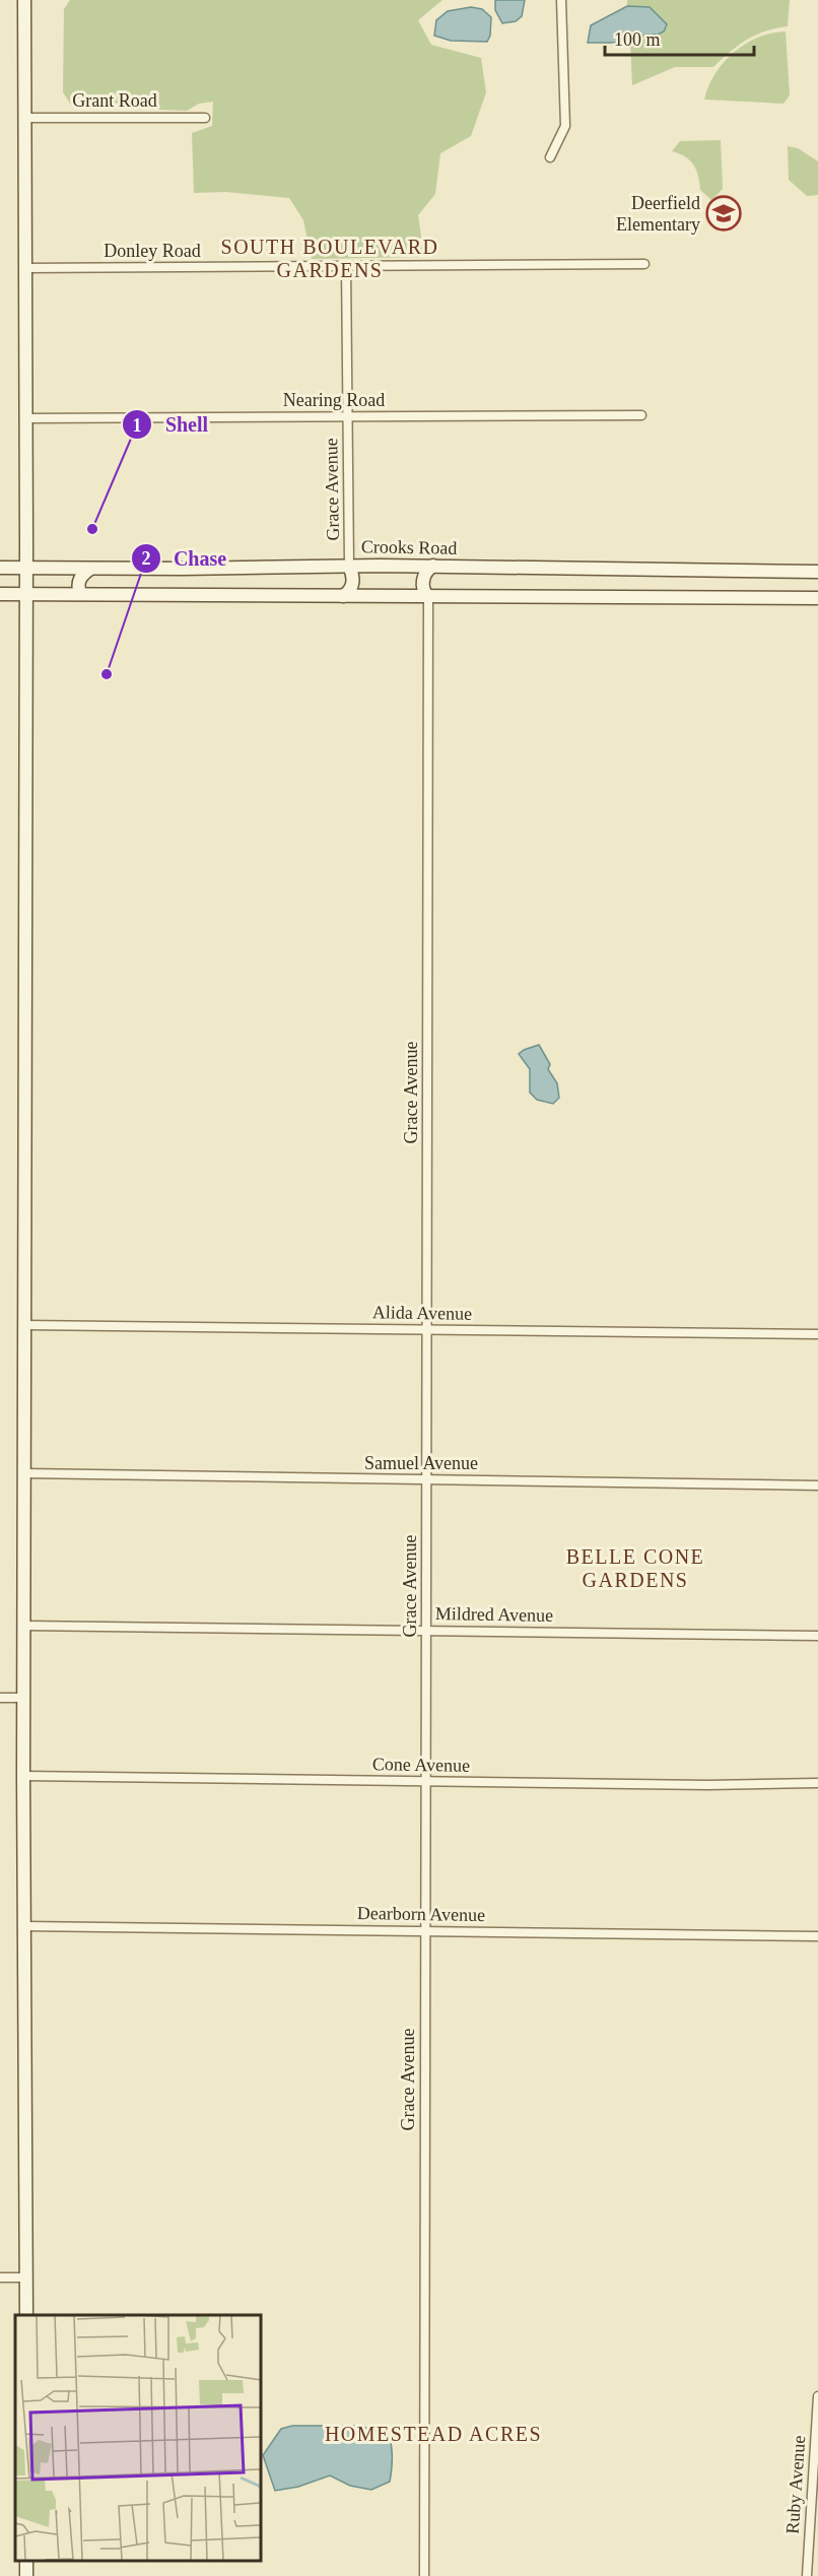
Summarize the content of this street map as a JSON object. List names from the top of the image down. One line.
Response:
{"streets":{"main road":["Crooks Road"],"street":["Grant Road","Donley Road","Nearing Road","Grace Avenue","Alida Avenue","Samuel Avenue","Mildred Avenue","Cone Avenue","Dearborn Avenue","Ruby Avenue"]},"crossings":[["Donley Road","Grace Avenue"],["Nearing Road","Grace Avenue"],["Grace Avenue","Crooks Road"],["Grace Avenue","Alida Avenue"],["Grace Avenue","Samuel Avenue"],["Grace Avenue","Mildred Avenue"],["Grace Avenue","Cone Avenue"],["Grace Avenue","Dearborn Avenue"]],"districts":["SOUTH BOULEVARD GARDENS","BELLE CONE GARDENS","HOMESTEAD ACRES"],"places":{"school or university":["Deerfield Elementary"],"other":["Shell","Chase"]},"scale_bar":"100 m"}
